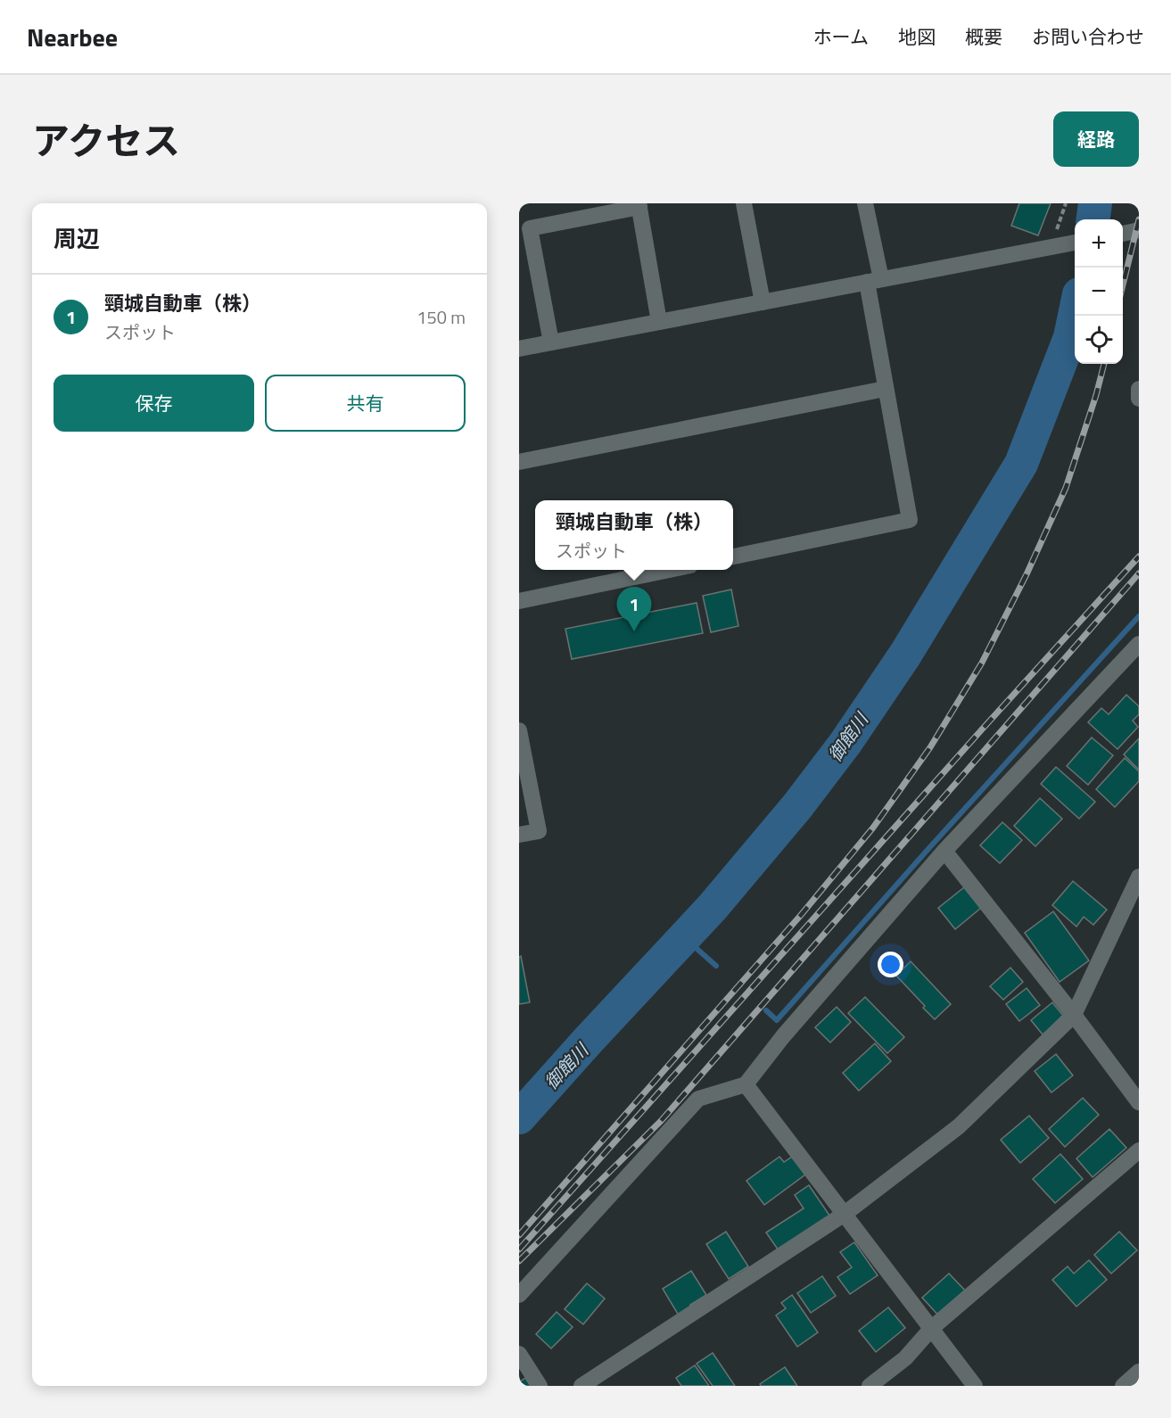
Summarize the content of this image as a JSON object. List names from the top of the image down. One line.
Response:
{"water":["御館川"],"page":{"header":"Nearbee","nav":["ホーム","地図","概要","お問い合わせ"],"title":"アクセス","buttons":["経路",["保存","共有"]],"heading":"周辺","map_buttons":["+","−"],"list":[{"mark":"1","name":"頸城自動車（株）","note":"スポット","value":"150 m"}],"popup":["頸城自動車（株）","スポット"],"pins":"1"}}
